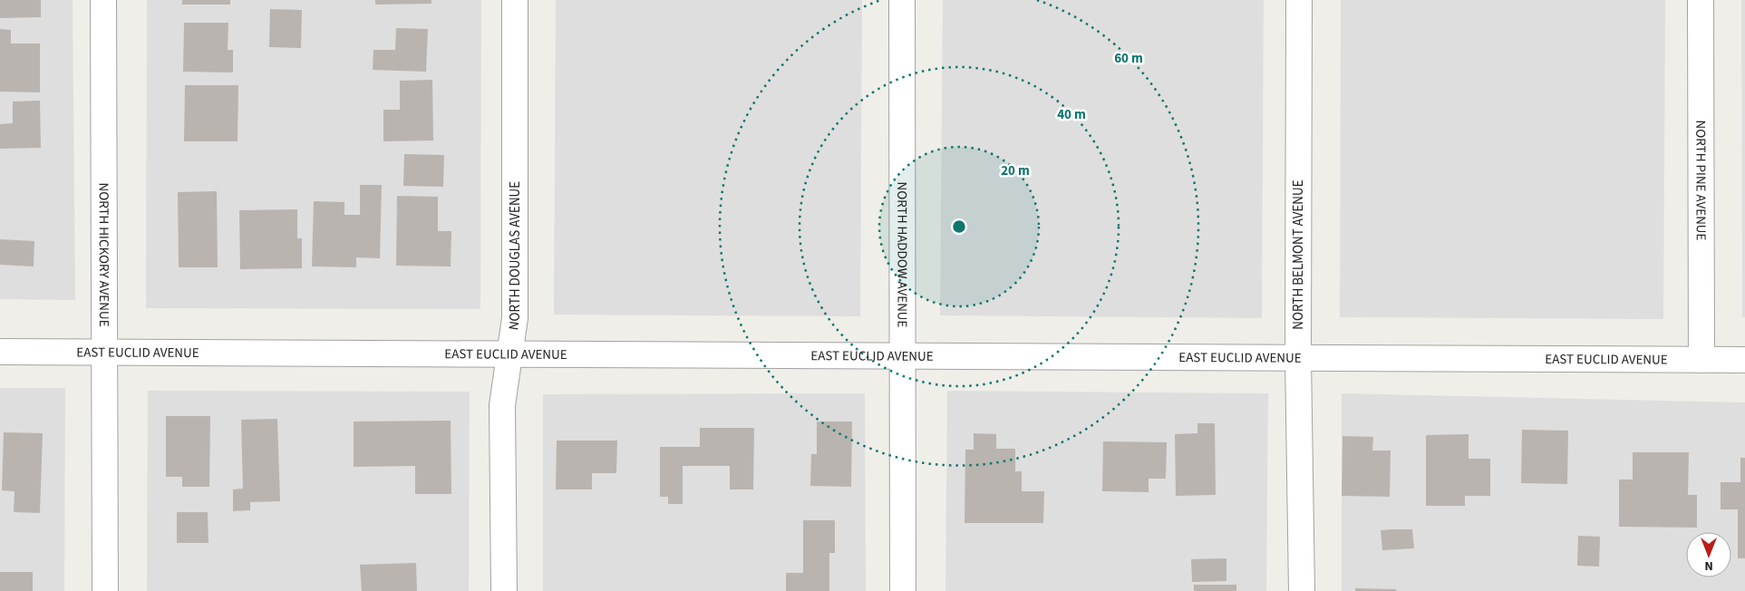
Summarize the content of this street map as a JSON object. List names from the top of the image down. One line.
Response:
{"streets":{"street":["NORTH PINE AVENUE","NORTH HICKORY AVENUE","NORTH DOUGLAS AVENUE","NORTH HADDOW AVENUE","NORTH BELMONT AVENUE","EAST EUCLID AVENUE"]},"crossings":[["NORTH PINE AVENUE","EAST EUCLID AVENUE"],["NORTH HICKORY AVENUE","EAST EUCLID AVENUE"],["NORTH DOUGLAS AVENUE","EAST EUCLID AVENUE"],["NORTH HADDOW AVENUE","EAST EUCLID AVENUE"],["NORTH BELMONT AVENUE","EAST EUCLID AVENUE"]],"north":"bottom","rings":["60 m","40 m","20 m"]}
